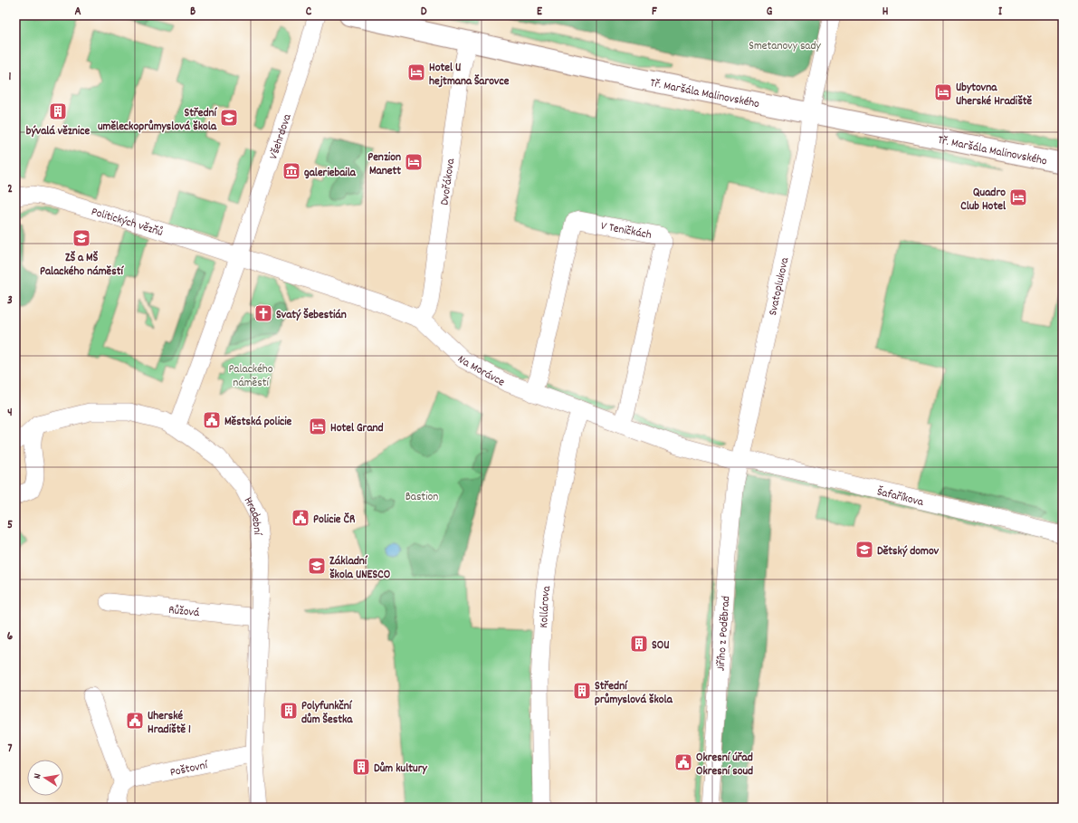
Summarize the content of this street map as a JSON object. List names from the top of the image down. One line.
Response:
{"streets":{"main road":["Tř. Maršála Malinovského"],"street":["Všehrdova","Dvořákova","Politických vězňů","V Teničkách","Svatoplukova","Na Morávce","Šafaříkova","Hradební","Kollárova","Růžová","Jiřího z Poděbrad","Poštovní"]},"crossings":[["Tř. Maršála Malinovského","Dvořákova"],["Tř. Maršála Malinovského","Svatoplukova"],["Všehrdova","Politických vězňů"],["Všehrdova","Na Morávce"],["Dvořákova","Na Morávce"],["Politických vězňů","Na Morávce"],["V Teničkách","Na Morávce"],["Svatoplukova","Na Morávce"],["Svatoplukova","Šafaříkova"],["Svatoplukova","Jiřího z Poděbrad"],["Na Morávce","Šafaříkova"],["Na Morávce","Kollárova"],["Na Morávce","Jiřího z Poděbrad"],["Šafaříkova","Jiřího z Poděbrad"],["Hradební","Růžová"],["Hradební","Poštovní"]],"parks":["Smetanovy sady","Palackého náměstí","Bastion"],"places":{"hotel":["Hotel U hejtmana Šarovce","Ubytovna Uherské Hradiště","Penzion Manett","Quadro Club Hotel","Hotel Grand"],"building":["bývalá věznice","SOU","Střední průmyslová škola","Polyfunkční dům Šestka","Dům kultury"],"school or university":["Střední uměleckoprůmyslová škola","ZŠ a MŠ Palackého náměstí","Dětský domov","Základní škola UNESCO"],"museum":["galeriebaila"],"church":["Svatý Šebestián"],"public building":["Městská policie","Policie ČR","Uherské Hradiště 1","Okresní úřad Okresní soud"]},"north":"left","grid":{"columns":["A","B","C","D","E","F","G","H","I"],"rows":["1","2","3","4","5","6","7"]}}
